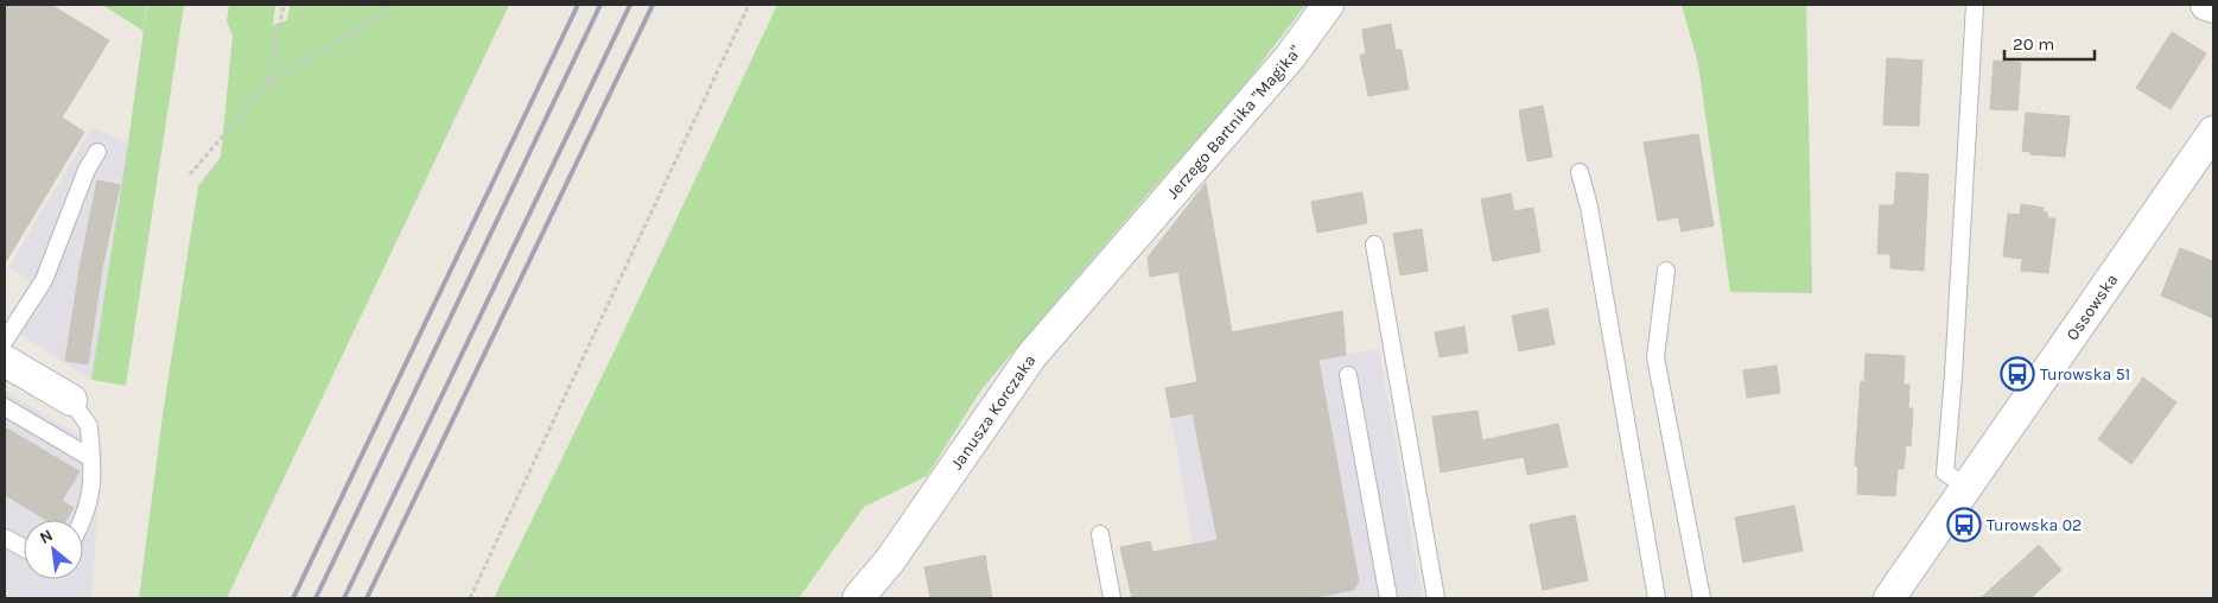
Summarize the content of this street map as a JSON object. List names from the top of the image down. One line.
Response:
{"streets":{"street":["Jerzego Bartnika \"Magika\"","Ossowska","Janusza Korczaka"]},"crossings":[["Jerzego Bartnika \"Magika\"","Janusza Korczaka"]],"places":{"bus stop":["Turowska 51","Turowska 02"]},"scale_bar":"20 m","north":"top left"}
